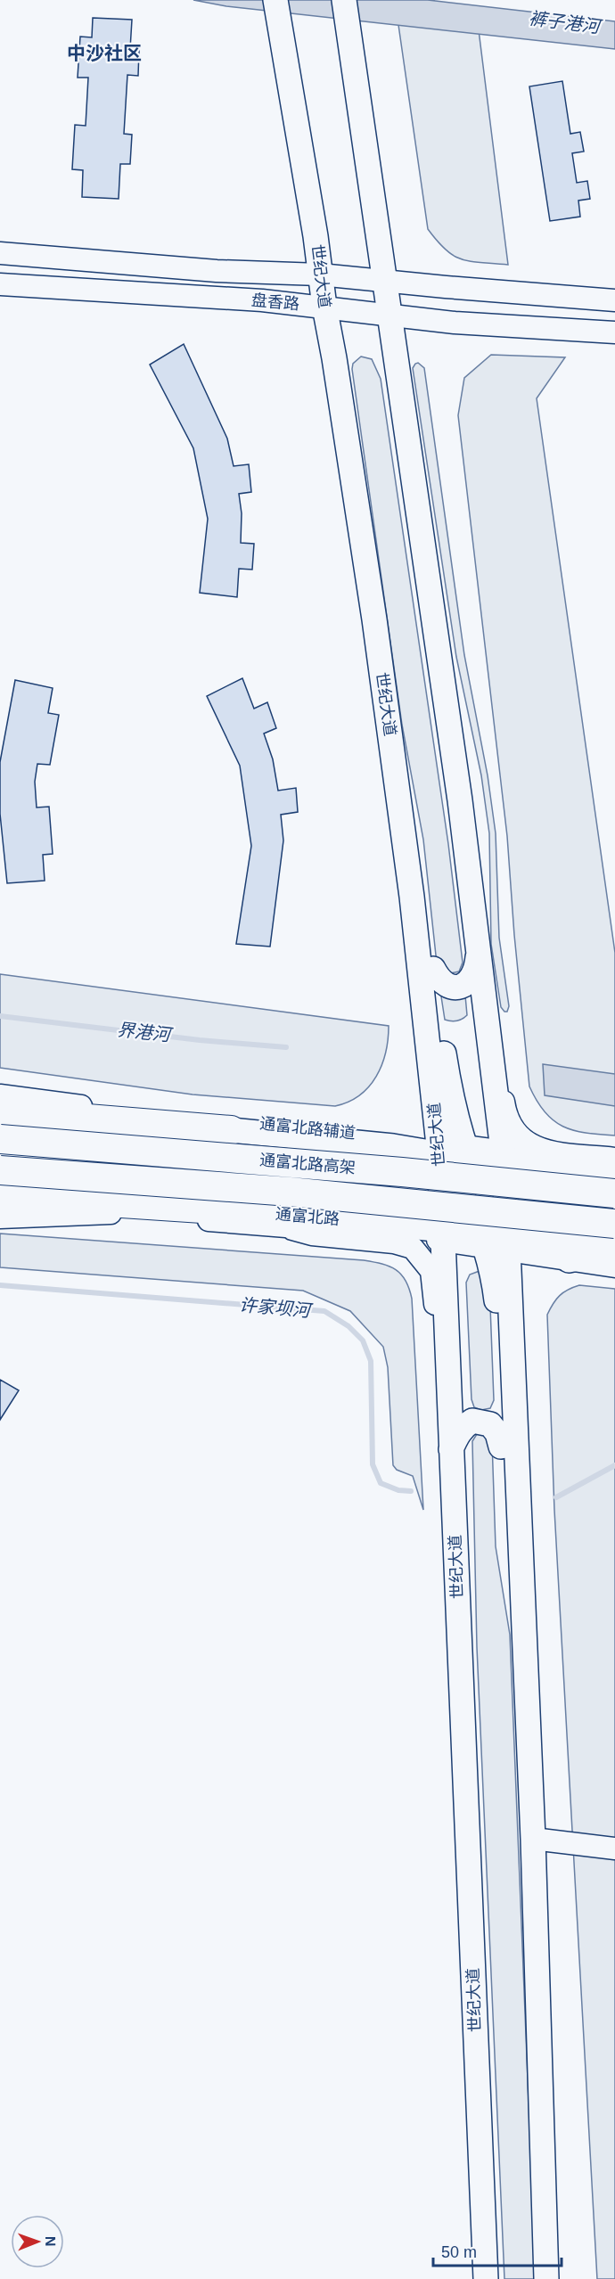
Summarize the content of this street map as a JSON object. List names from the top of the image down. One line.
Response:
{"streets":{"highway":["通富北路高架"],"main road":["世纪大道","通富北路"],"street":["盘香路","通富北路辅道"]},"crossings":[["世纪大道","盘香路"],["世纪大道","通富北路"]],"districts":["中沙社区"],"water":["裤子港河","界港河","许家坝河"],"scale_bar":"50 m","north":"right"}
